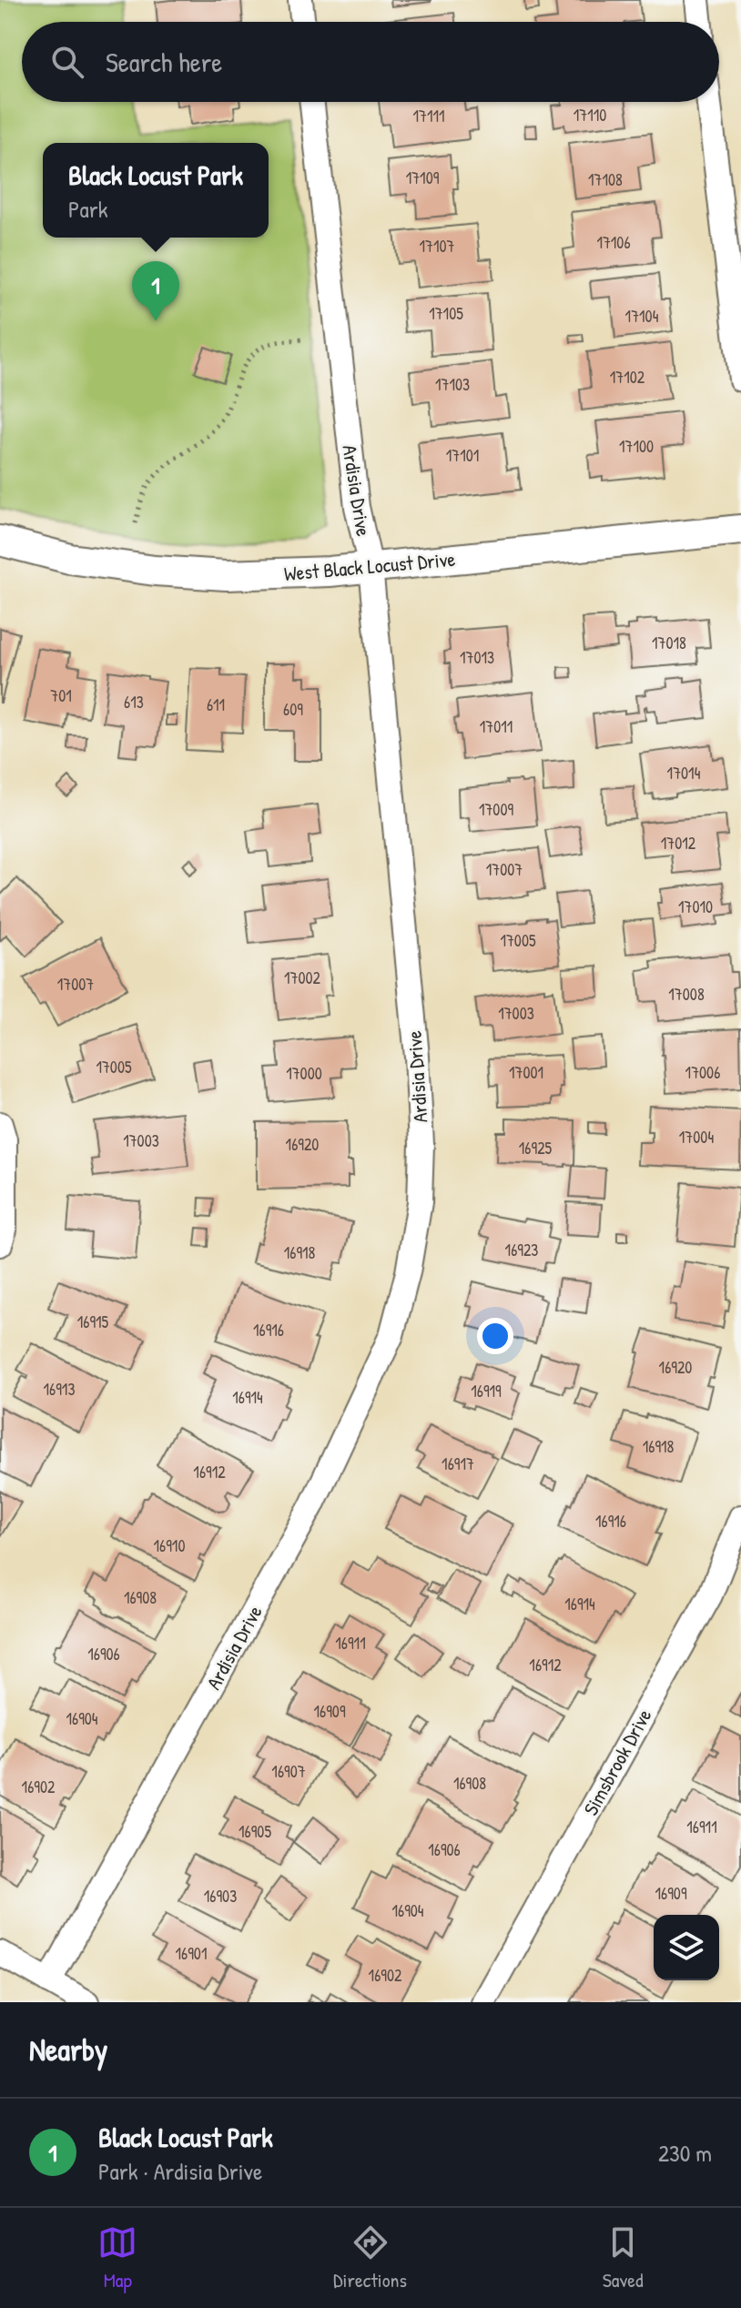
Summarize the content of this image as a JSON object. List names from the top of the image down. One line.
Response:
{"streets":{"street":["Ardisia Drive","West Black Locust Drive","Simsbrook Drive"]},"crossings":[["Ardisia Drive","West Black Locust Drive"]],"house_numbers":["17110","17111","17109","17108","17106","17107","17105","17104","17102","17103","17100","17101","17018","17013","701","613","611","609","17011","17014","17009","17012","17007","17010","17005","17002","17007","17008","17003","17005","17001","17006","17000","17004","17003","16920","16925","16923","16918","16915","16916","16920","16913","16919","16914","16918","16917","16912","16916","16910","16908","16914","16911","16906","16912","16909","16904","16907","16908","16902","16911","16905","16906","16909","16903","16904","16901","16902"],"page":{"search":"Search here","popup":["Black Locust Park","Park"],"pins":"1","heading":"Nearby","list":[{"mark":"1","name":"Black Locust Park","note":"Park · Ardisia Drive","value":"230 m"}],"nav":["Map","Directions","Saved"]}}
